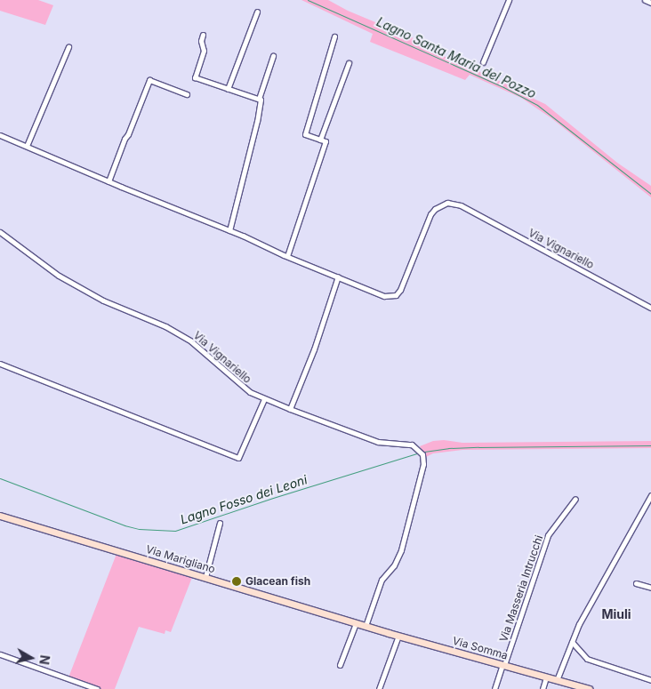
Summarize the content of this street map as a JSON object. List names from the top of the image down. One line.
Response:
{"streets":{"street":["Via Vignariello","Via Marigliano","Via Masseria Intrucchi","Via Somma"]},"crossings":[["Via Vignariello","Via Marigliano"],["Via Vignariello","Via Somma"],["Via Marigliano","Via Somma"],["Via Masseria Intrucchi","Via Somma"]],"districts":["Miuli"],"water":["Lagno Santa Maria del Pozzo","Lagno Fosso dei Leoni"],"places":["Glacean fish"],"north":"right"}
